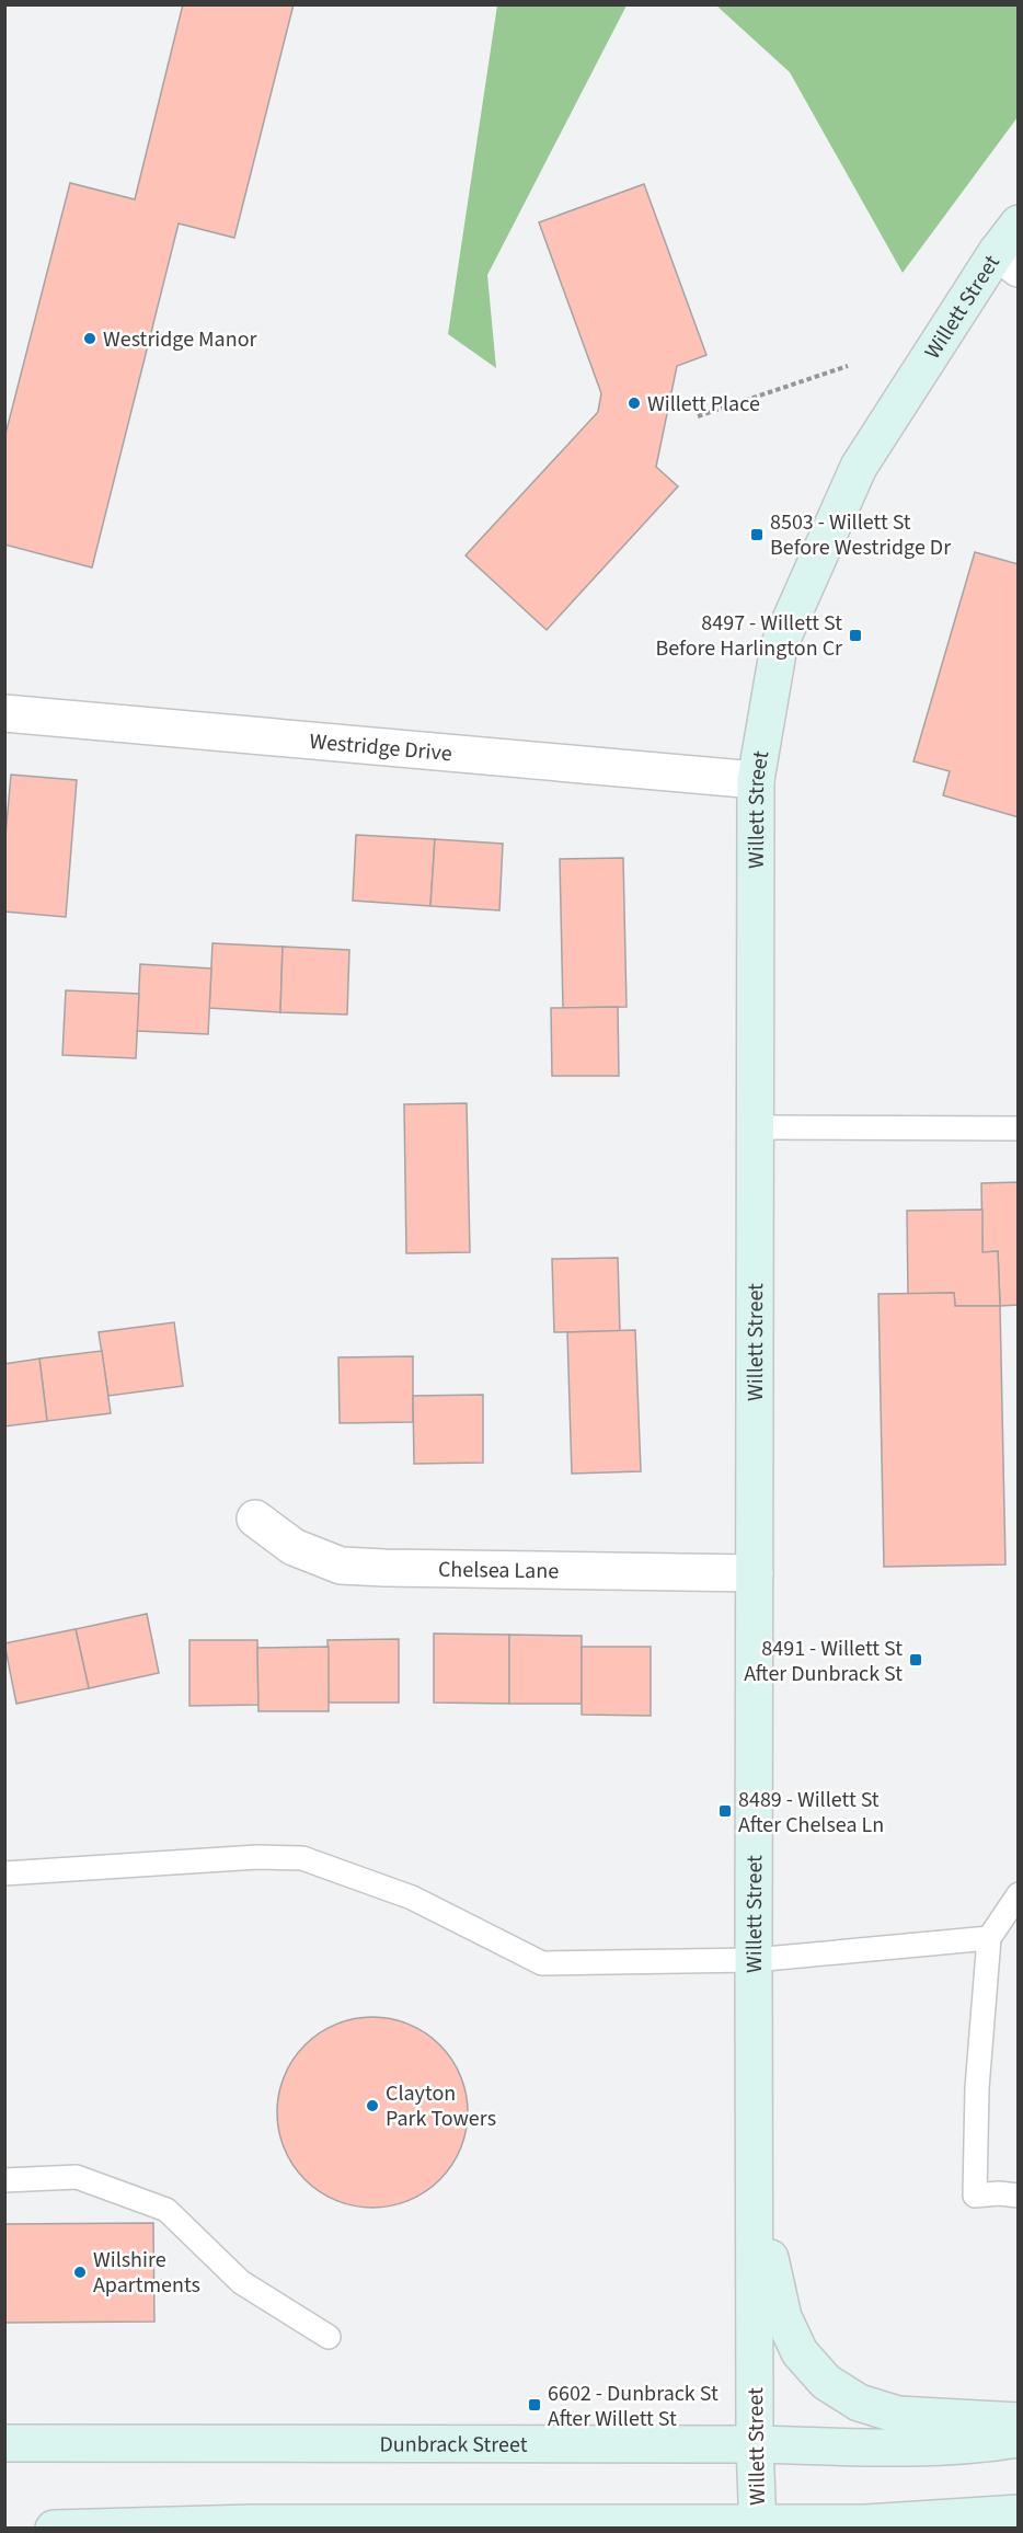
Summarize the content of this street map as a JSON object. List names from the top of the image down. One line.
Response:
{"streets":{"main road":["Willett Street","Dunbrack Street"],"street":["Westridge Drive","Chelsea Lane"]},"crossings":[["Willett Street","Westridge Drive"],["Willett Street","Chelsea Lane"],["Willett Street","Dunbrack Street"]],"places":{"other":["Westridge Manor","Willett Place","Clayton Park Towers","Wilshire Apartments"],"transit":["8503 - Willett St Before Westridge Dr","8497 - Willett St Before Harlington Cr","8491 - Willett St After Dunbrack St","8489 - Willett St After Chelsea Ln","6602 - Dunbrack St After Willett St"]}}
